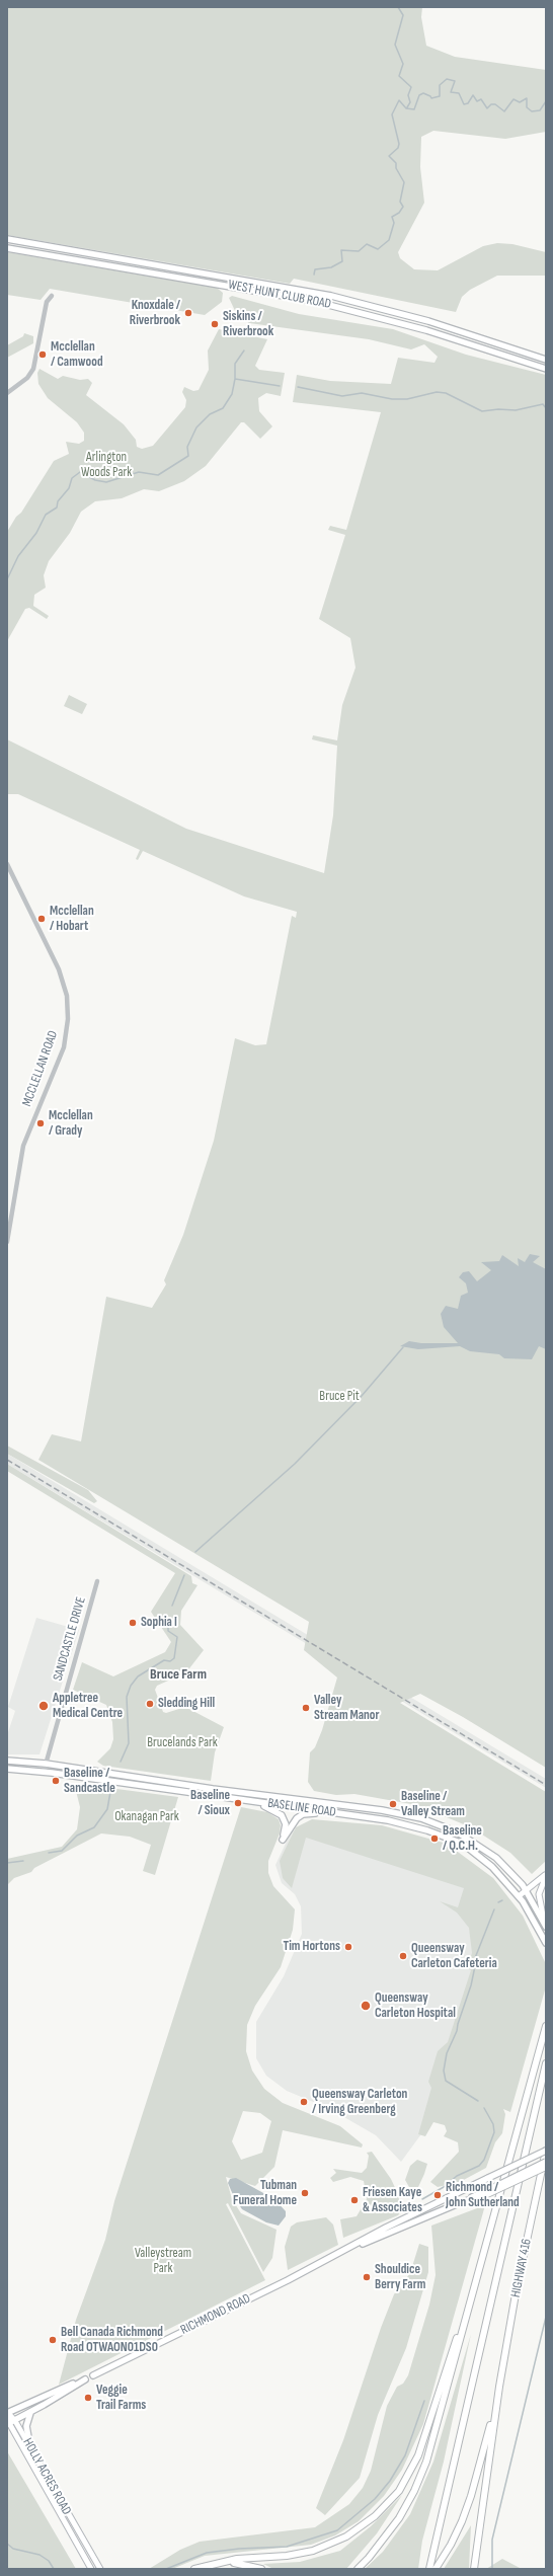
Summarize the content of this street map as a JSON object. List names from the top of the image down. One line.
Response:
{"streets":{"highway":["HIGHWAY 416"],"main road":["WEST HUNT CLUB ROAD","BASELINE ROAD","RICHMOND ROAD","HOLLY ACRES ROAD"],"street":["MCCLELLAN ROAD","SANDCASTLE DRIVE"]},"crossings":[["SANDCASTLE DRIVE","BASELINE ROAD"],["HIGHWAY 416","RICHMOND ROAD"],["RICHMOND ROAD","HOLLY ACRES ROAD"]],"districts":["Bruce Farm"],"parks":["Arlington Woods Park","Bruce Pit","Brucelands Park","Okanagan Park","Valleystream Park"],"places":["Knoxdale / Riverbrook","Siskins / Riverbrook","Mcclellan / Camwood","Mcclellan / Hobart","Mcclellan / Grady","Sophia I","Sledding Hill","Appletree Medical Centre","Valley Stream Manor","Baseline / Sandcastle","Baseline / Sioux","Baseline / Valley Stream","Baseline / Q.C.H.","Tim Hortons","Queensway Carleton Cafeteria","Queensway Carleton Hospital","Queensway Carleton / Irving Greenberg","Tubman Funeral Home","Richmond / John Sutherland","Friesen Kaye & Associates","Shouldice Berry Farm","Bell Canada Richmond Road OTWAON01DS0","Veggie Trail Farms"]}
